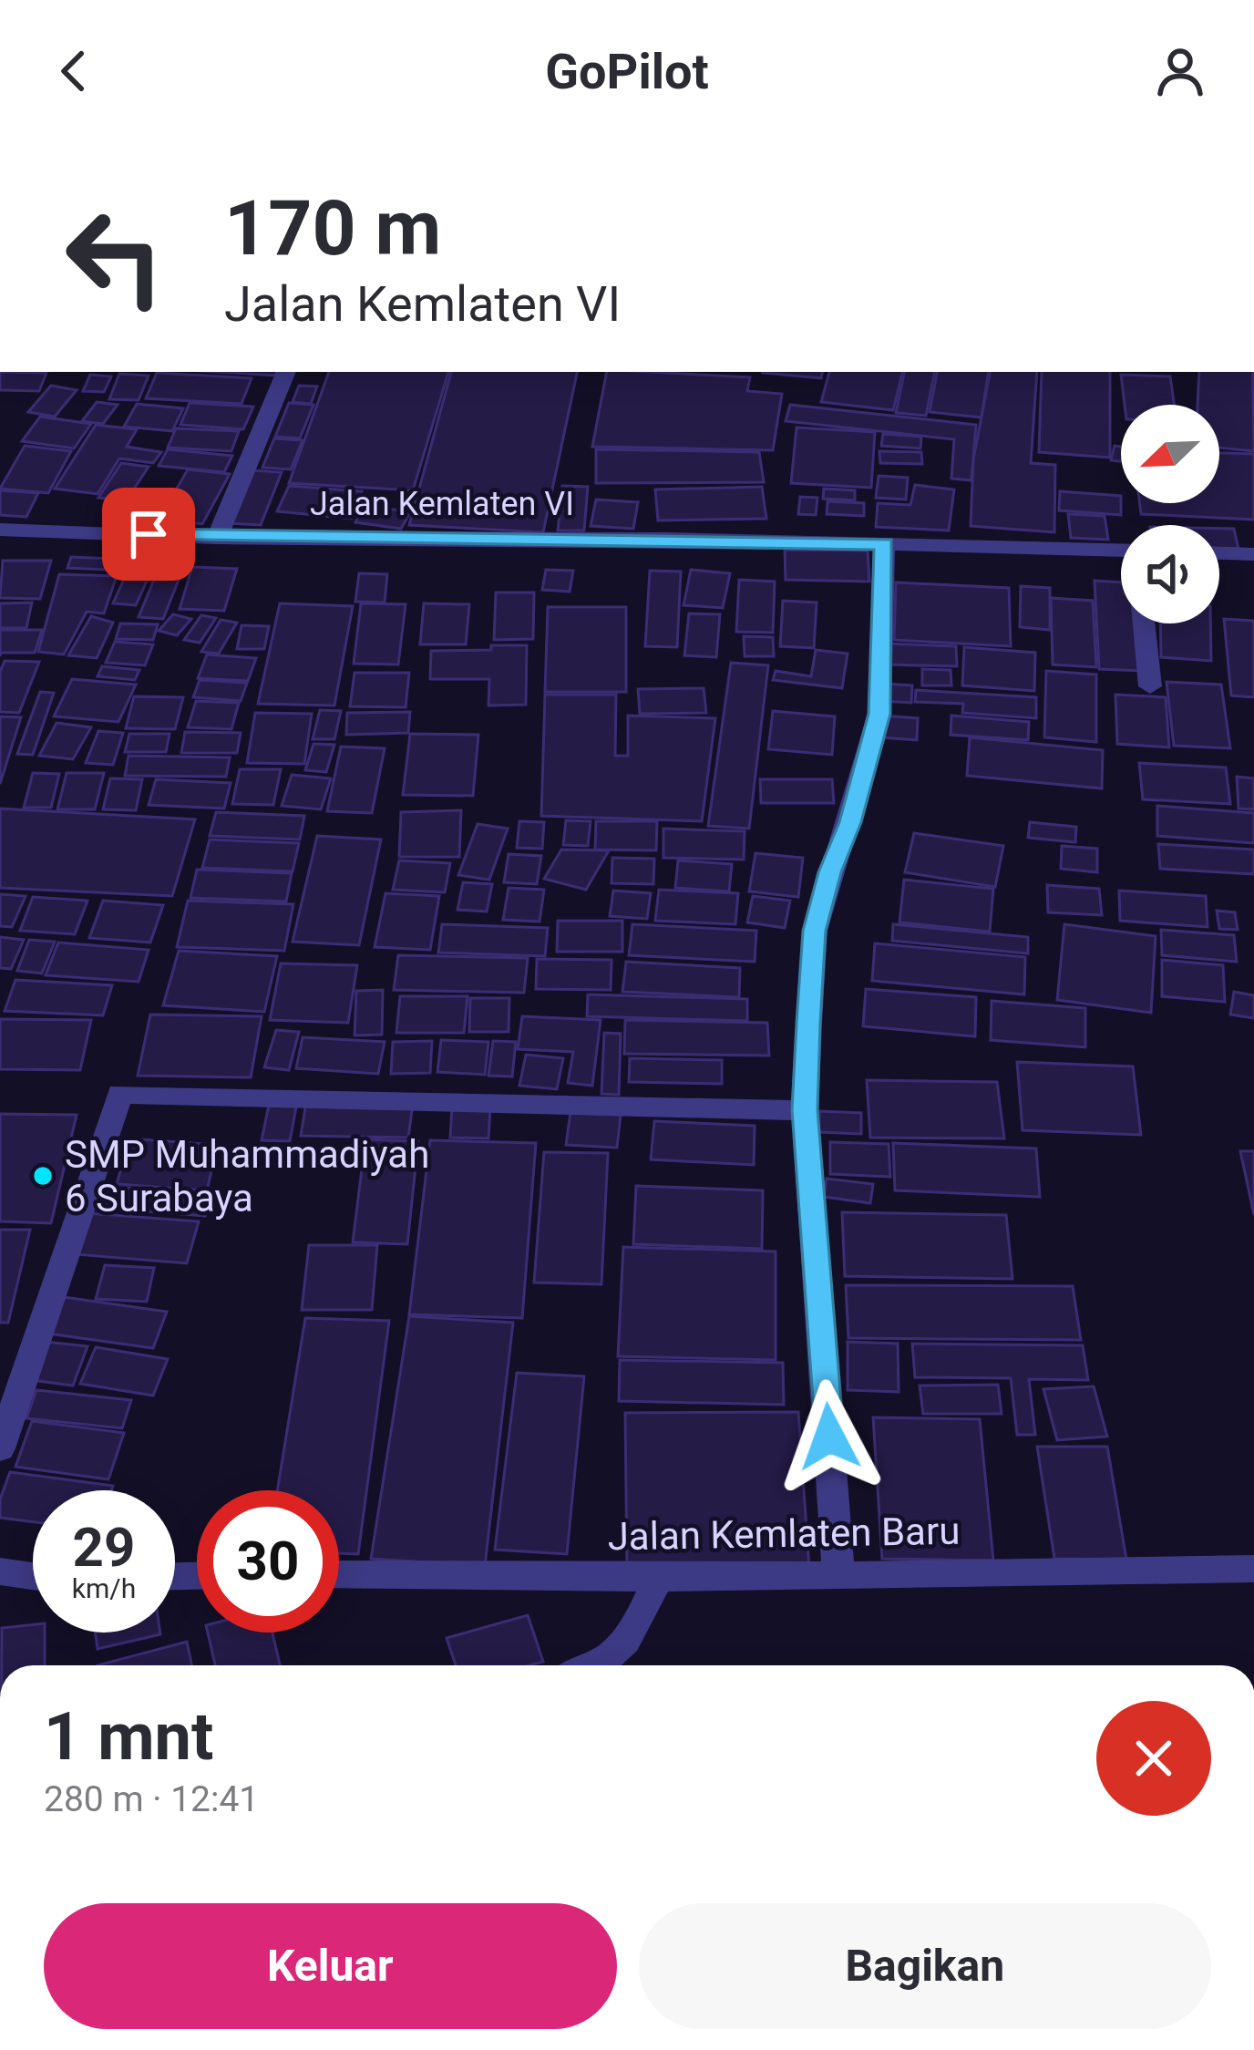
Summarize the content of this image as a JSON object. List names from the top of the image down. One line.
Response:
{"streets":{"street":["Jalan Kemlaten VI","Jalan Kemlaten Baru"]},"places":["SMP Muhammadiyah 6 Surabaya"],"north":"bottom left","page":{"header":"GoPilot","turn":["170 m","Jalan Kemlaten VI"],"speed":"29 km/h","limit":"30","heading":["1 mnt","280 m · 12:41"],"buttons":["Keluar","Bagikan"]}}
